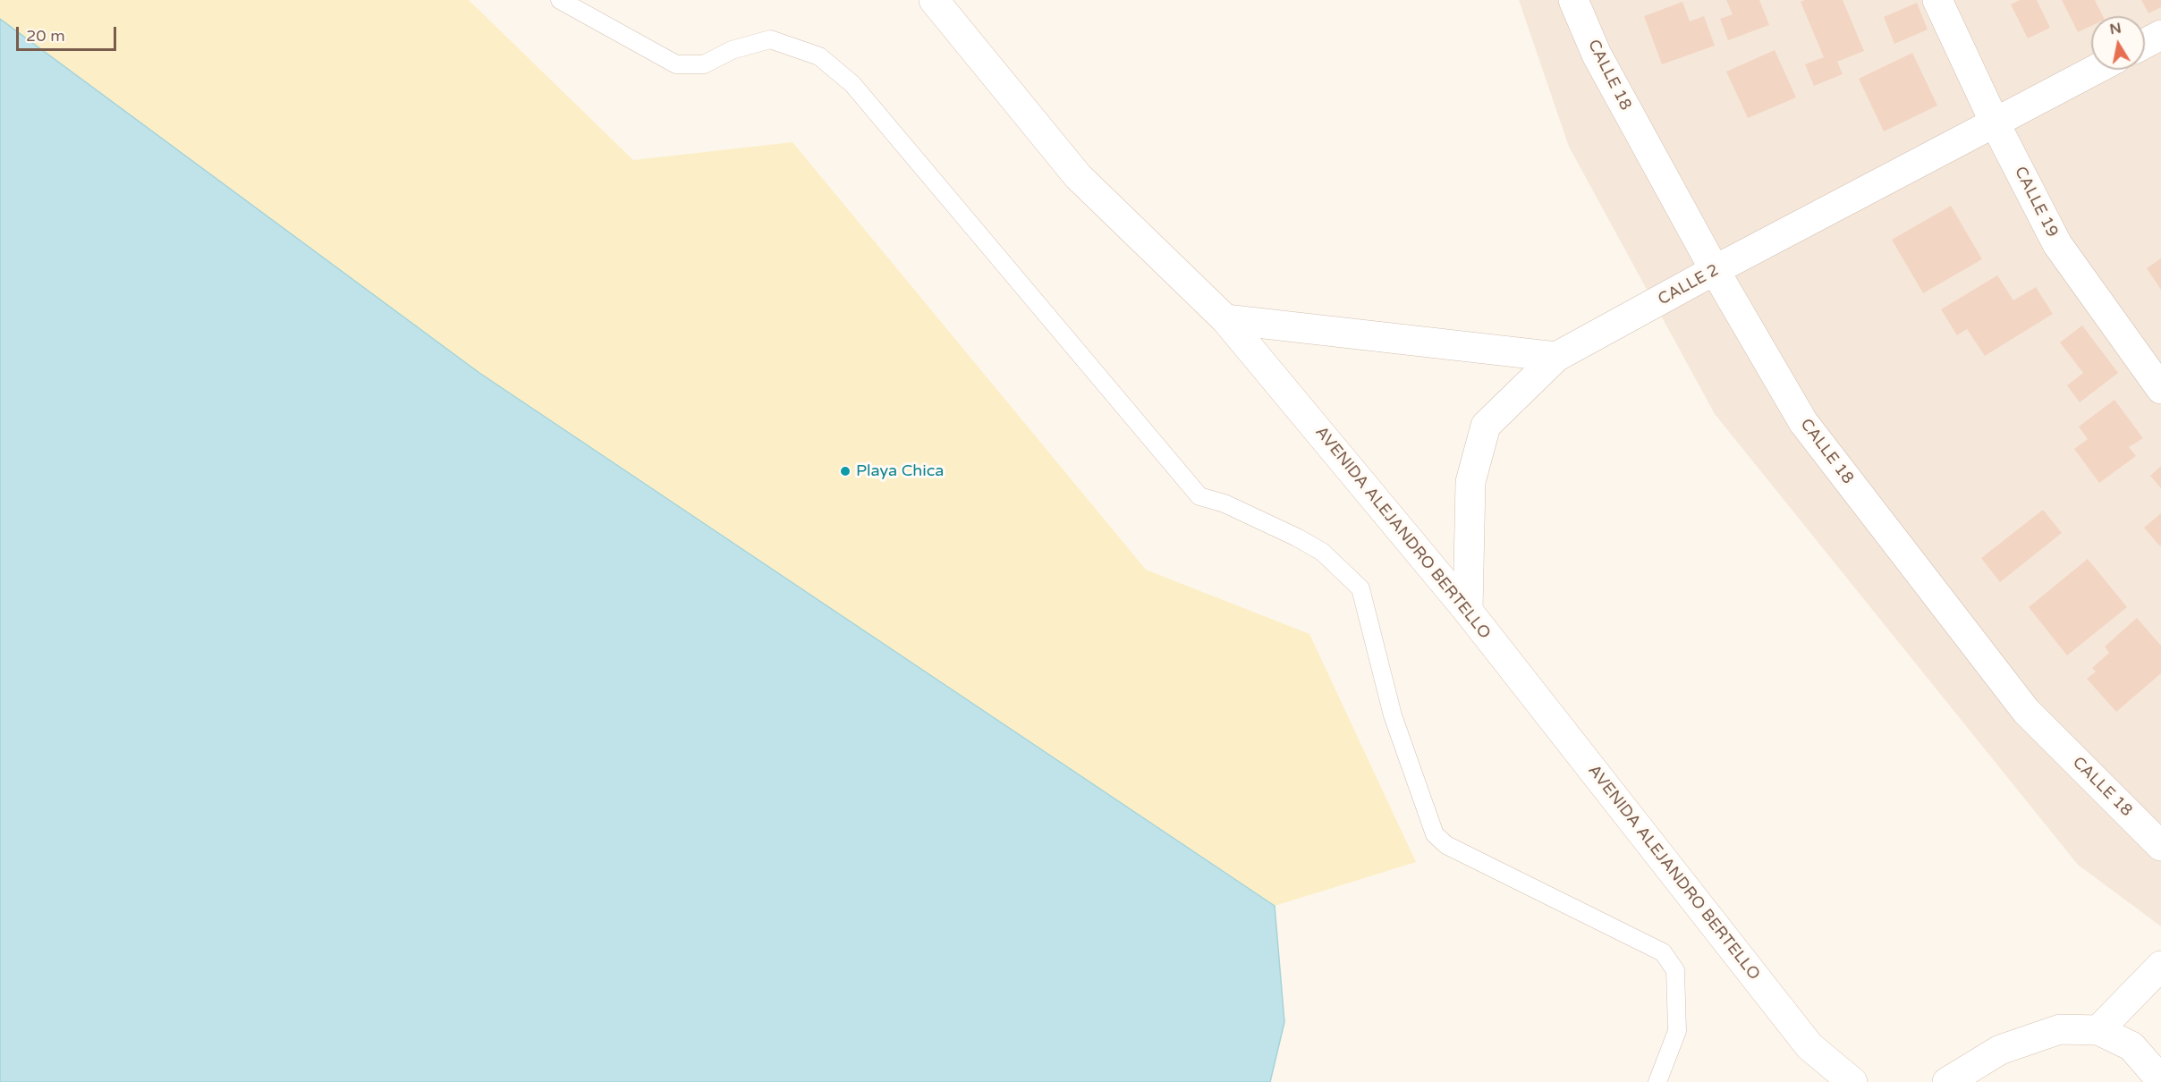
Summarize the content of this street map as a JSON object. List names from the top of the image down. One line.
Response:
{"streets":{"street":["CALLE 18","CALLE 19","CALLE 2","AVENIDA ALEJANDRO BERTELLO"]},"crossings":[["CALLE 18","CALLE 2"],["CALLE 19","CALLE 2"],["CALLE 2","AVENIDA ALEJANDRO BERTELLO"]],"places":["Playa Chica"],"scale_bar":"20 m","north":"top"}
